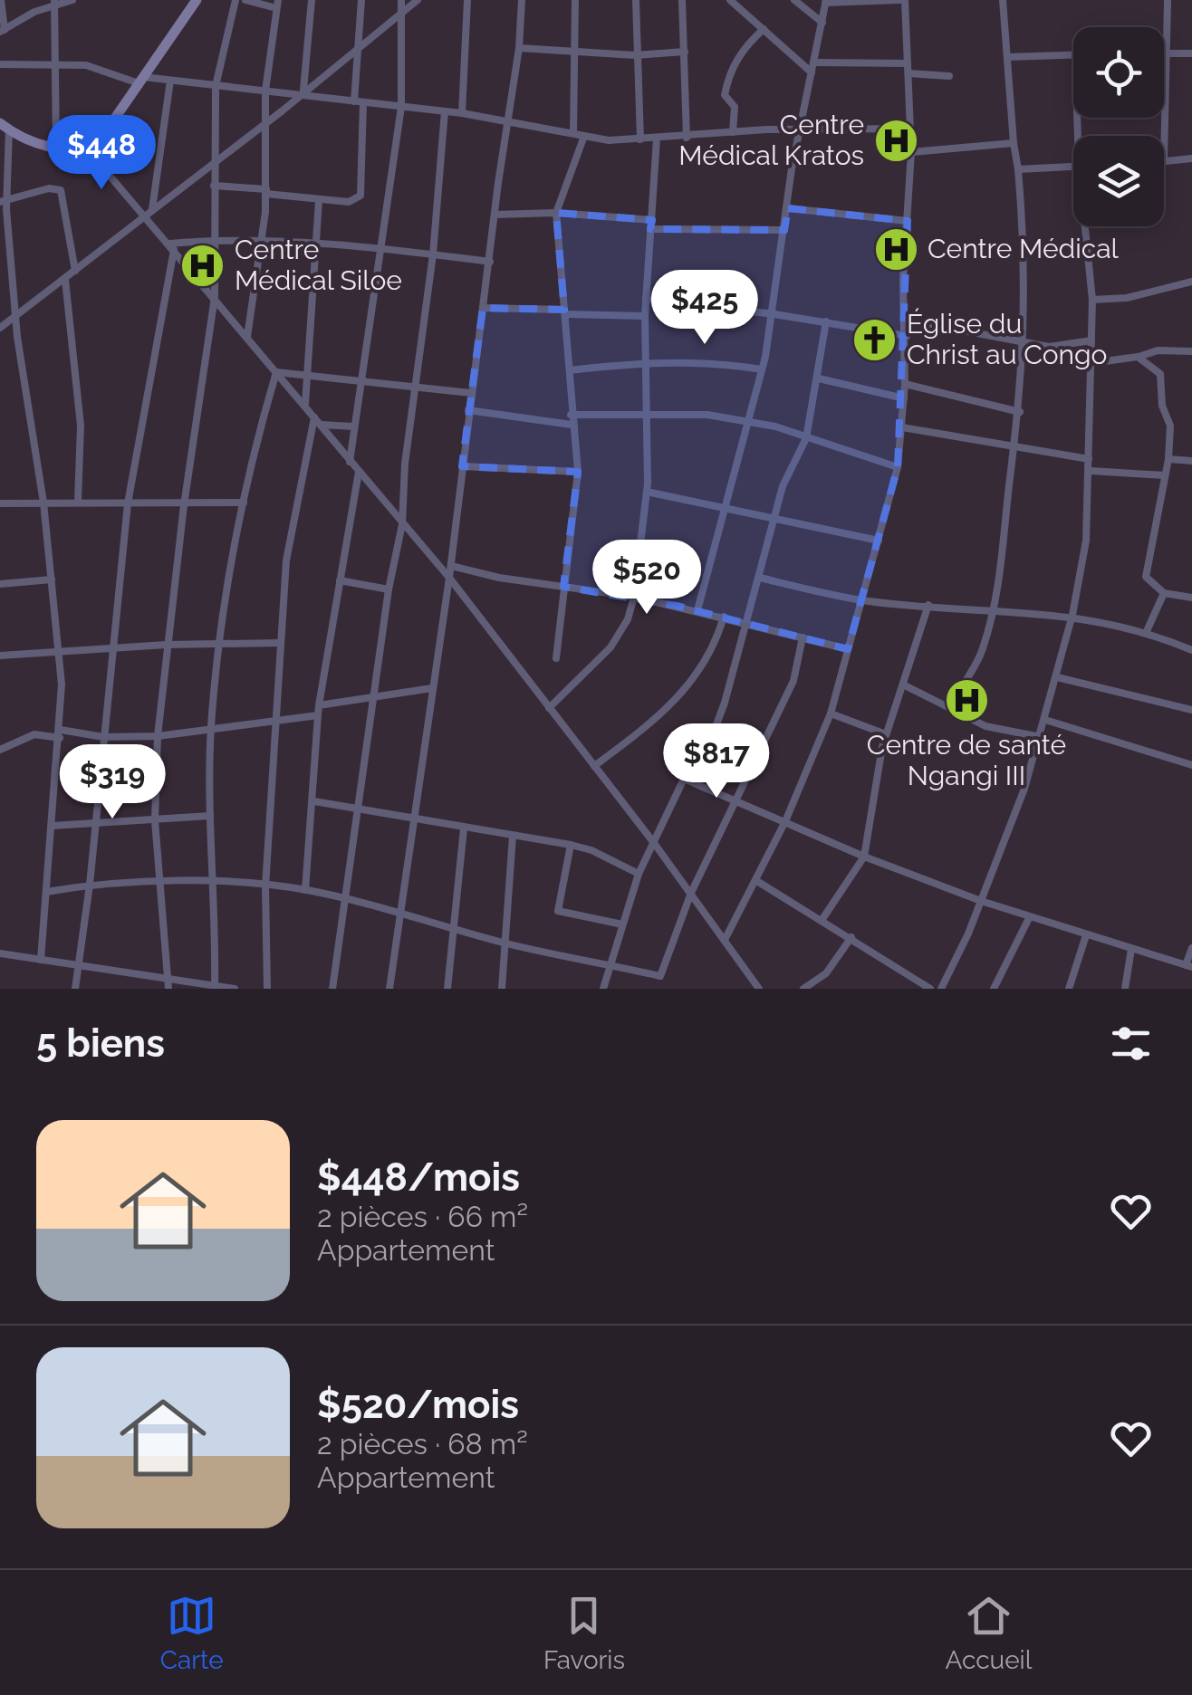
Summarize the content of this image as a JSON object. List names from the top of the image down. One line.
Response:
{"places":{"hospital":["Centre Médical Kratos","Centre Médical","Centre Médical Siloe","Centre de santé Ngangi III"],"church":["Église du Christ au Congo"]},"page":{"price":["$448","$425","$520","$817","$319"],"heading":"5 biens","list":[{"name":"$448/mois","note":"2 pièces · 66 m² · Appartement"},{"name":"$520/mois","note":"2 pièces · 68 m² · Appartement"}],"tabs":["Carte","Favoris","Accueil"]}}
